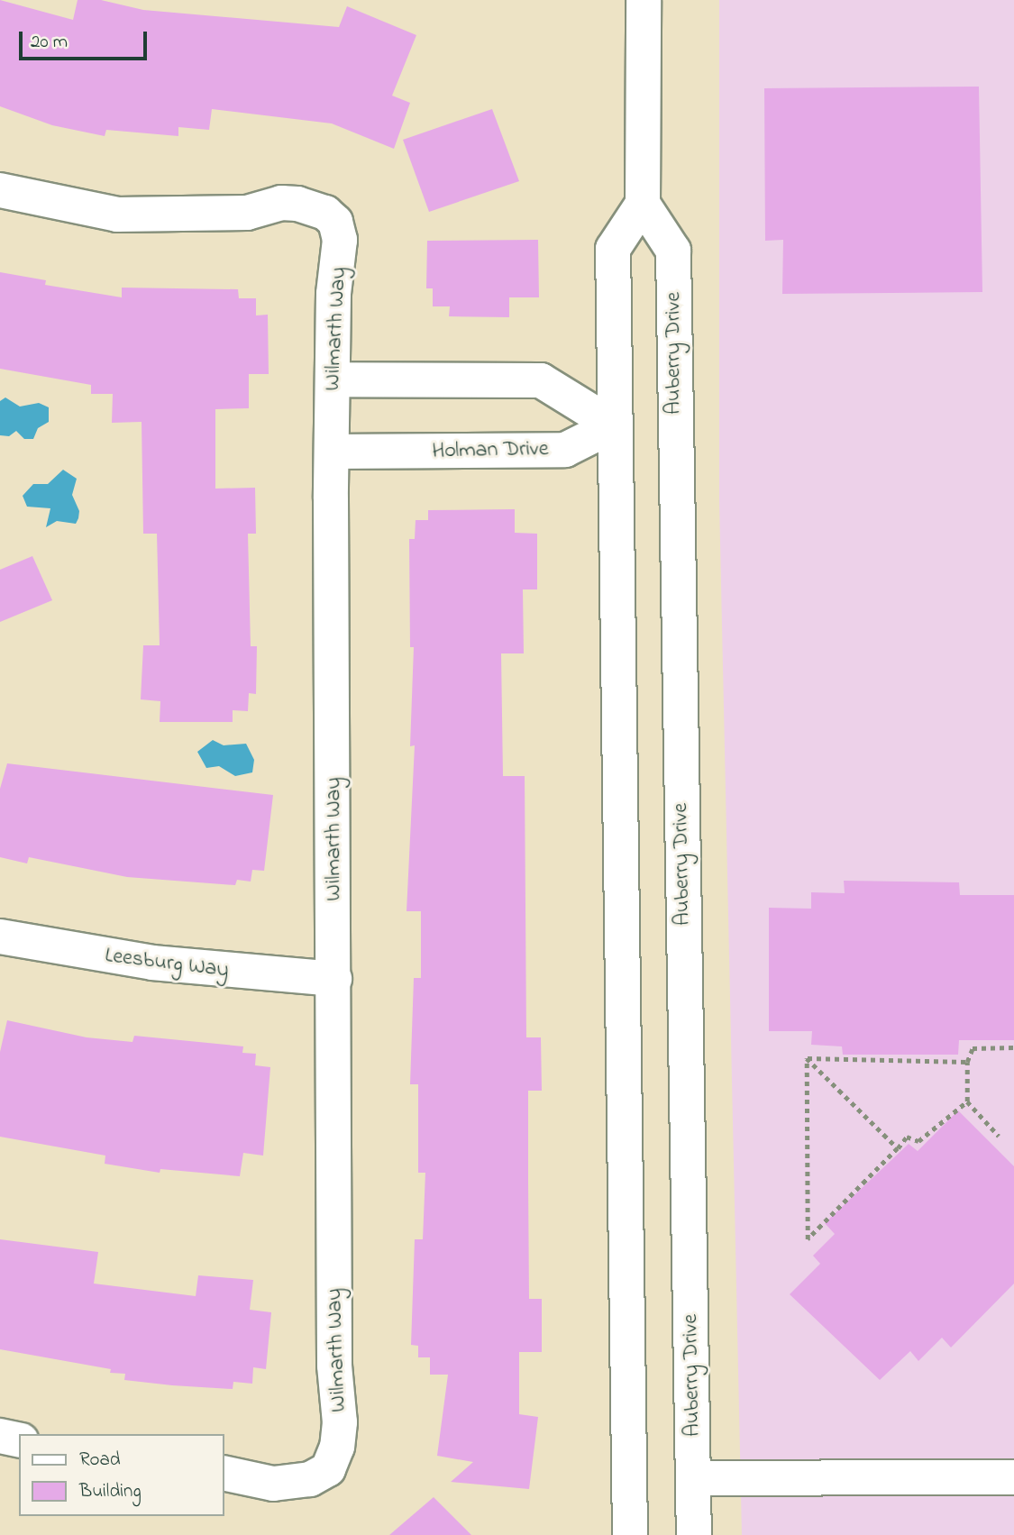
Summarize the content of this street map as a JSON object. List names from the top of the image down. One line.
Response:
{"streets":{"street":["Wilmarth Way","Auberry Drive","Holman Drive","Leesburg Way"]},"crossings":[["Wilmarth Way","Holman Drive"],["Wilmarth Way","Leesburg Way"]],"legend":["Road","Building"],"scale_bar":"20 m"}
